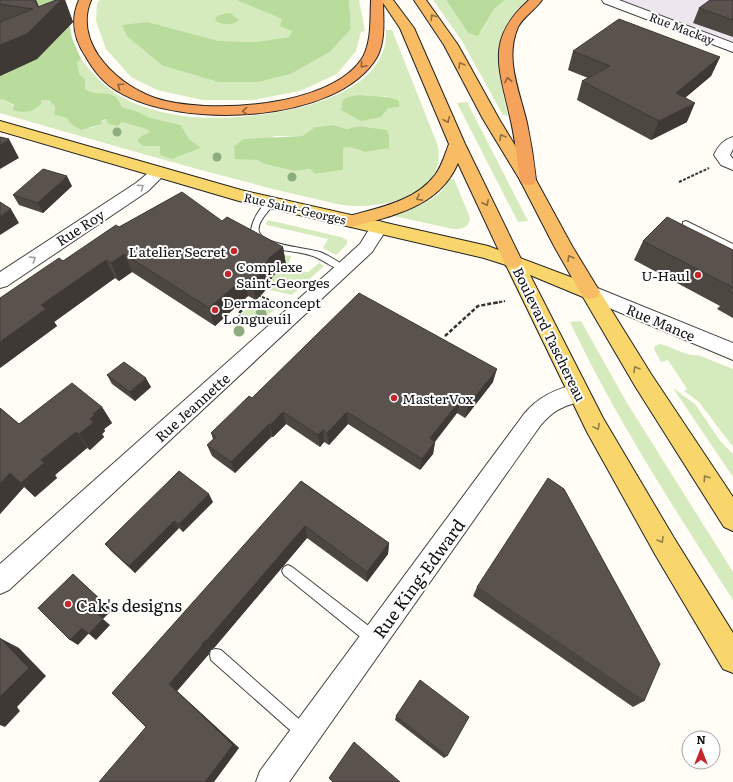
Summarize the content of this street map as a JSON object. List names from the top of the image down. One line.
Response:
{"streets":{"highway":["Boulevard Taschereau"],"main road":["Rue Saint-Georges"],"street":["Rue Mackay","Rue Roy","Rue Mance","Rue Jeannette","Rue King-Edward"]},"crossings":[["Rue Saint-Georges","Rue Roy"],["Rue Saint-Georges","Rue Mance"],["Rue Saint-Georges","Boulevard Taschereau"],["Rue Saint-Georges","Rue Jeannette"],["Boulevard Taschereau","Rue King-Edward"]],"one_way":["Rue Roy"],"places":["L'atelier Secret","Complexe Saint-Georges","U-Haul","Dermaconcept Longueuil","MasterVox","Cak's designs"],"north":"top"}
